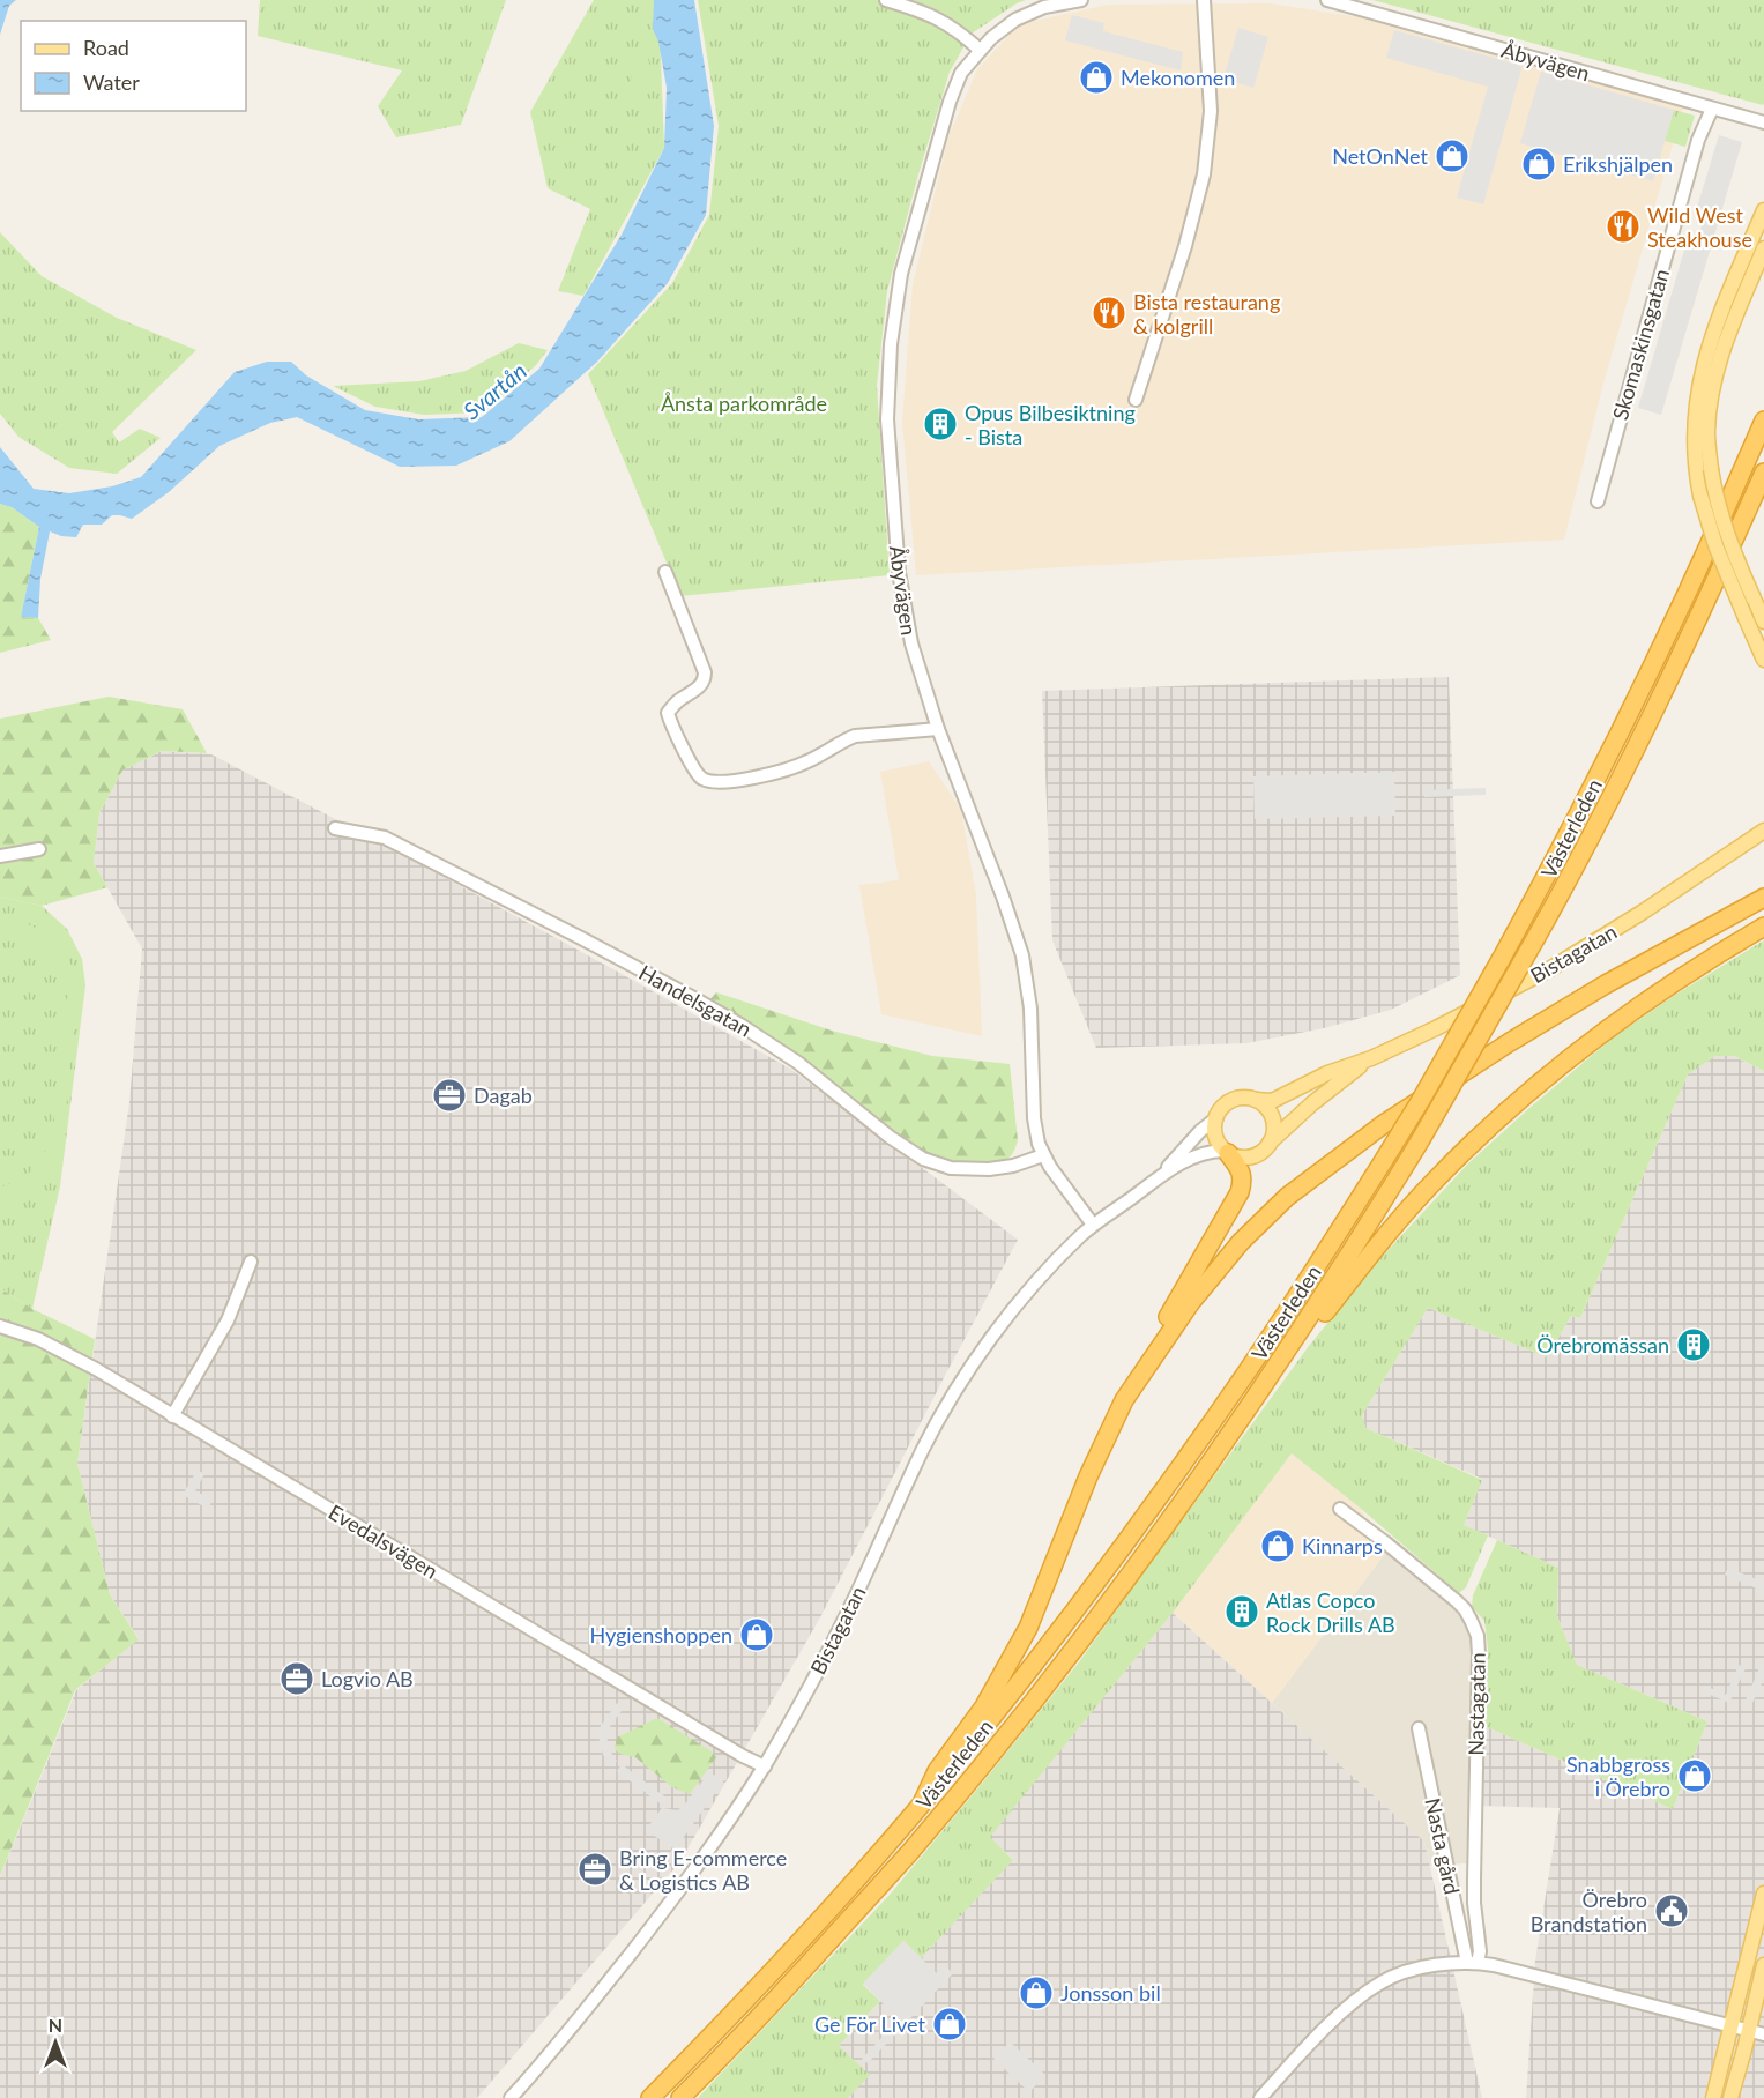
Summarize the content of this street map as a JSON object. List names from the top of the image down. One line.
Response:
{"streets":{"highway":["Västerleden"],"main road":["Bistagatan"],"street":["Åbyvägen","Skomaskinsgatan","Handelsgatan","Evedalsvägen","Nastagatan","Nasta gård"]},"crossings":[["Åbyvägen","Skomaskinsgatan"],["Åbyvägen","Bistagatan"],["Åbyvägen","Handelsgatan"],["Bistagatan","Evedalsvägen"],["Nastagatan","Nasta gård"]],"water":["Svartån"],"parks":["Ånsta parkområde"],"places":{"shop":["Mekonomen","NetOnNet","Erikshjälpen","Kinnarps","Hygienshoppen","Snabbgross i Örebro","Jonsson bil","Ge För Livet"],"restaurant":["Wild West Steakhouse","Bista restaurang & kolgrill"],"building":["Opus Bilbesiktning - Bista","Örebromässan","Atlas Copco Rock Drills AB"],"office":["Dagab","Logvio AB","Bring E-commerce & Logistics AB"],"public building":["Örebro Brandstation"]},"legend":["Road","Water"],"north":"top"}
